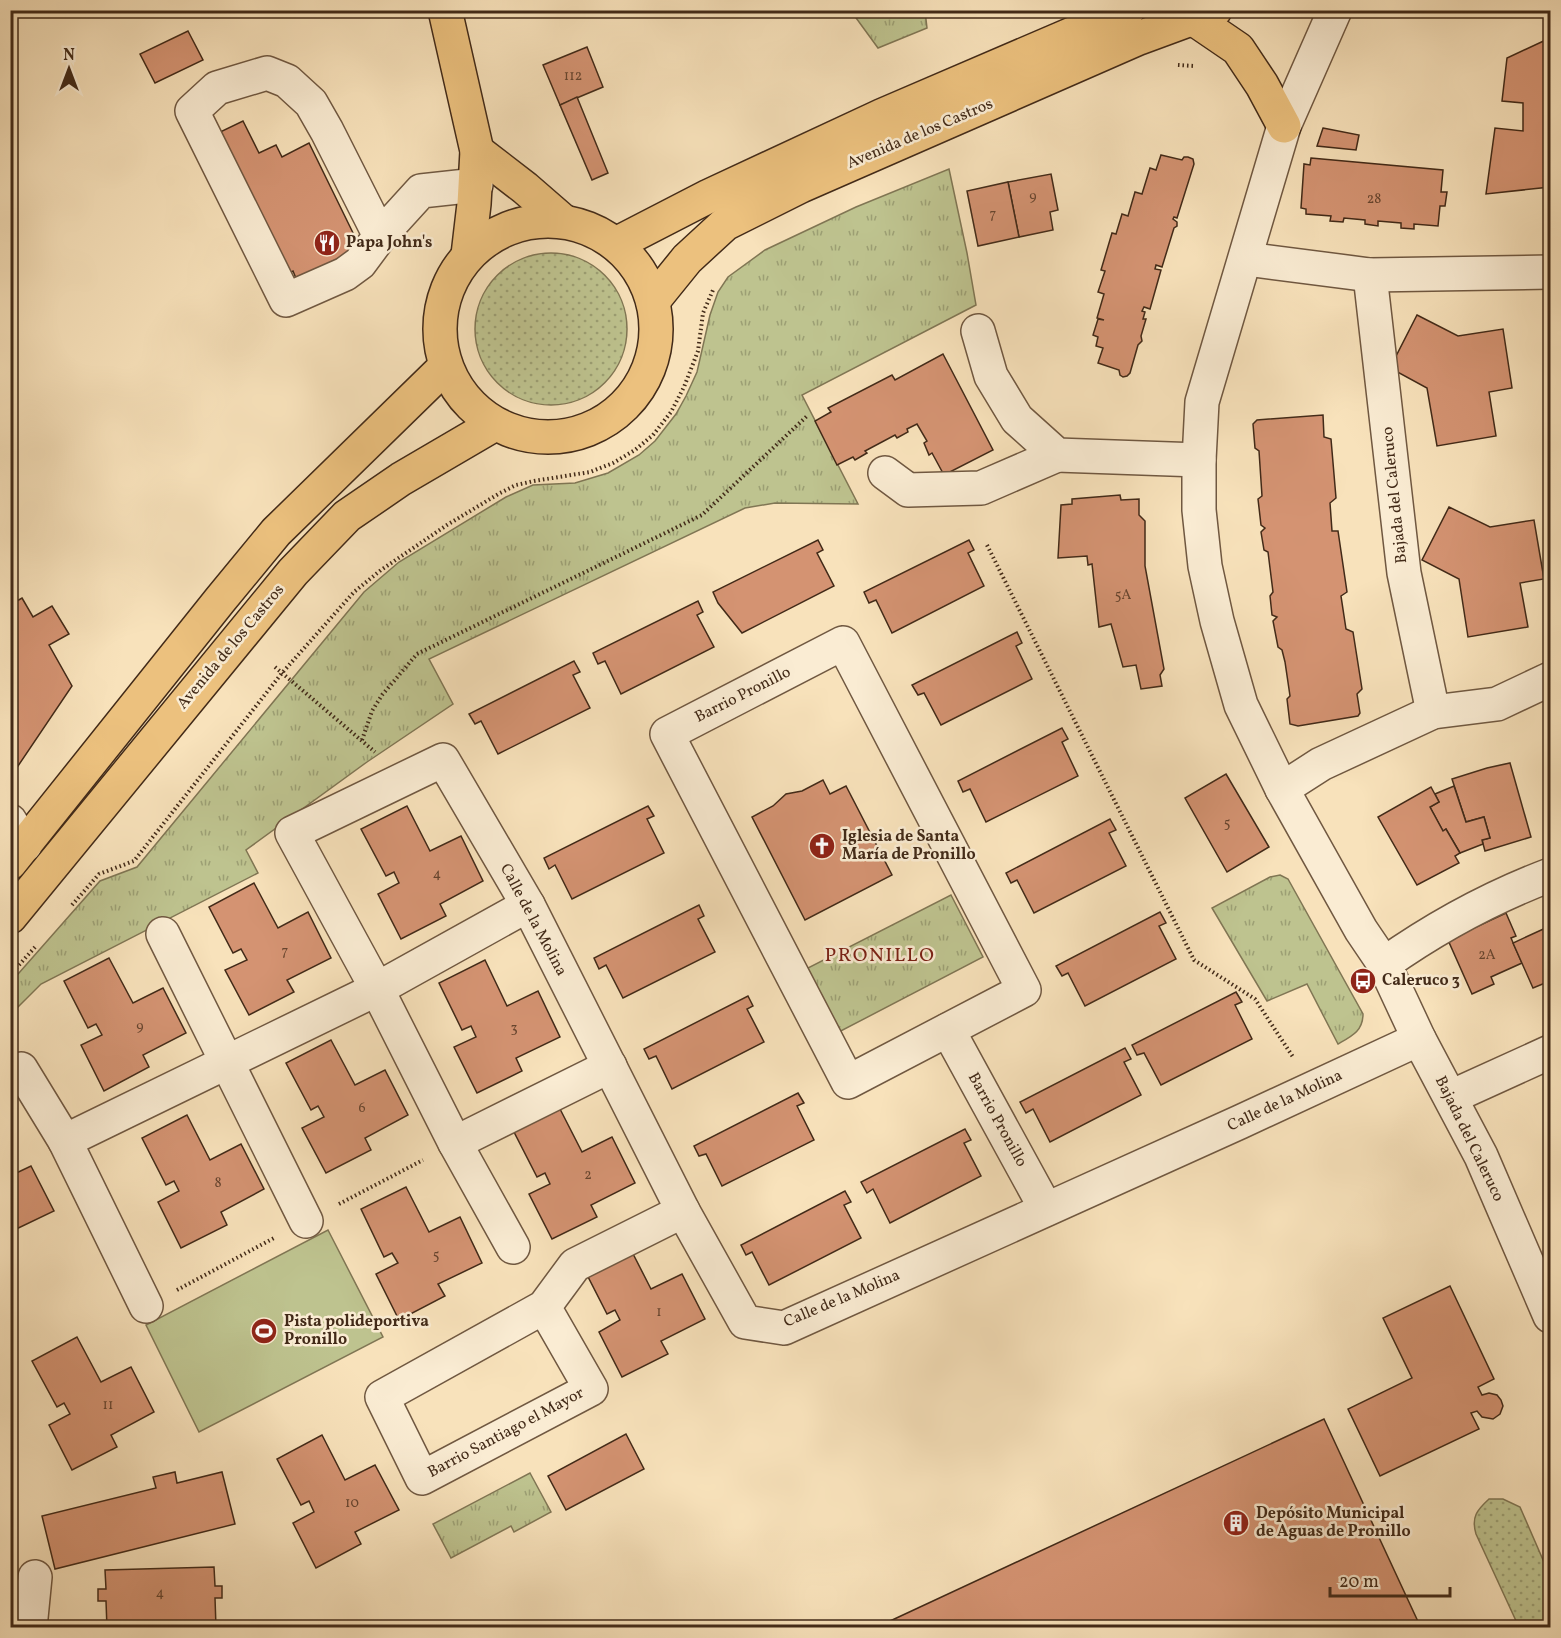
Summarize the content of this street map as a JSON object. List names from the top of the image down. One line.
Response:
{"streets":{"main road":["Avenida de los Castros"],"street":["Bajada del Caleruco","Barrio Pronillo","Calle de la Molina","Barrio Santiago el Mayor"]},"crossings":[["Bajada del Caleruco","Calle de la Molina"],["Barrio Pronillo","Calle de la Molina"],["Calle de la Molina","Barrio Santiago el Mayor"]],"districts":["PRONILLO"],"places":{"restaurant":["Papa John's"],"church":["Iglesia de Santa María de Pronillo"],"bus stop":["Caleruco 3"],"sports":["Pista polideportiva Pronillo"],"building":["Depósito Municipal de Aguas de Pronillo"]},"house_numbers":["112","9","28","7","5A","5","4","7","2A","9","3","6","2","8","5","1","11","10","4"],"scale_bar":"20 m","north":"top"}
